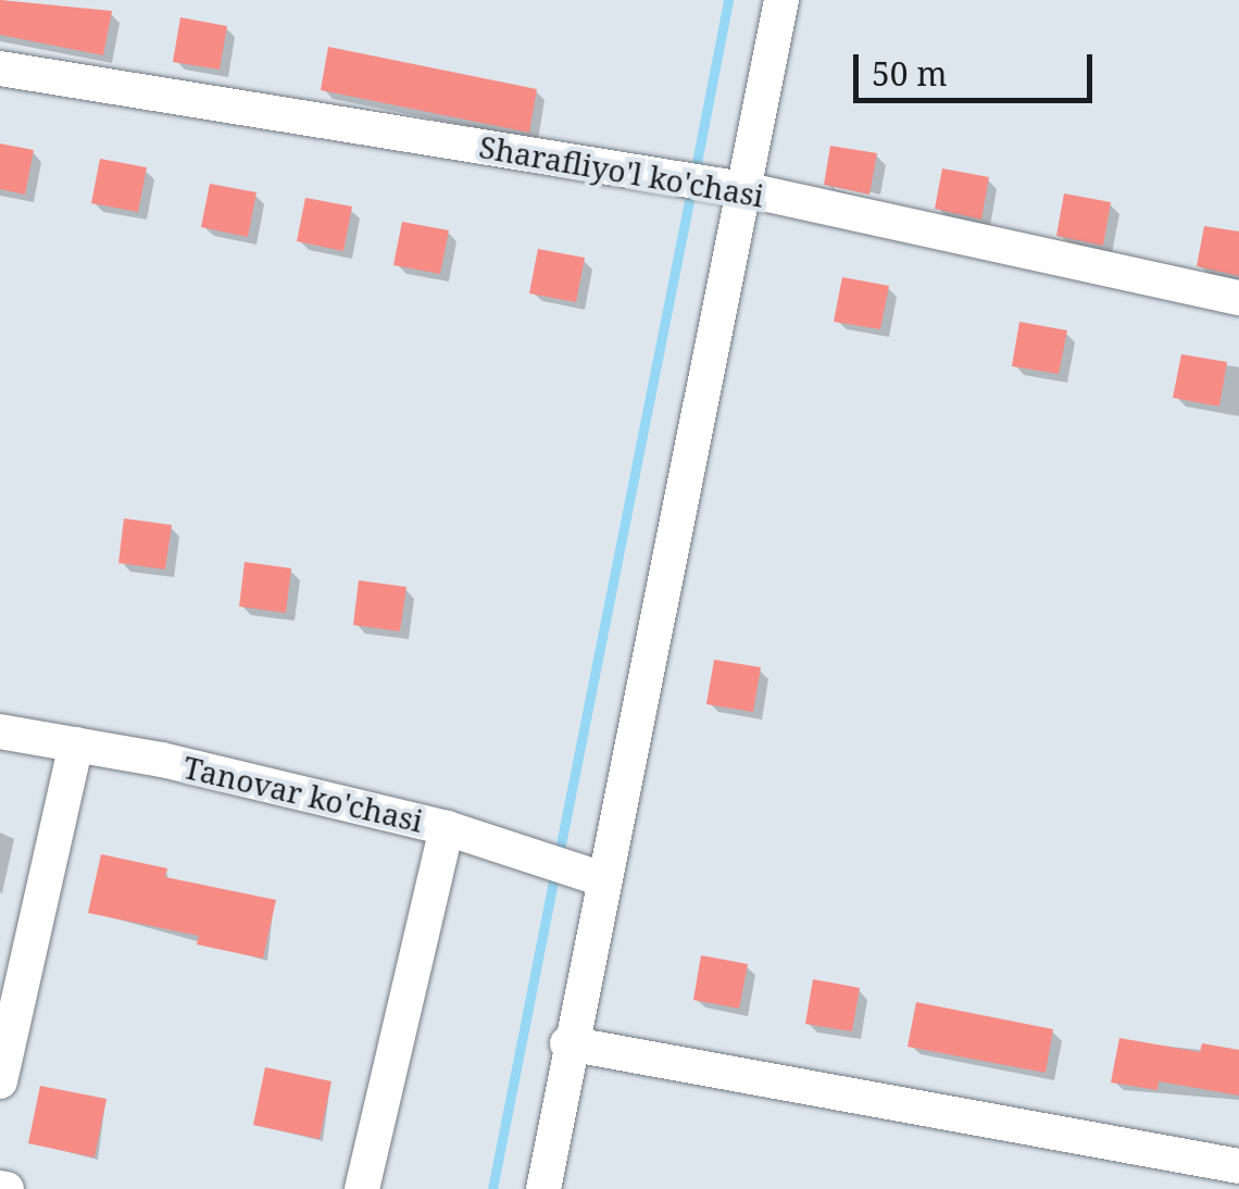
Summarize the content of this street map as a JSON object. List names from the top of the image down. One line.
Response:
{"streets":{"street":["Sharafliyo'l ko'chasi","Tanovar ko'chasi"]},"scale_bar":"50 m"}
